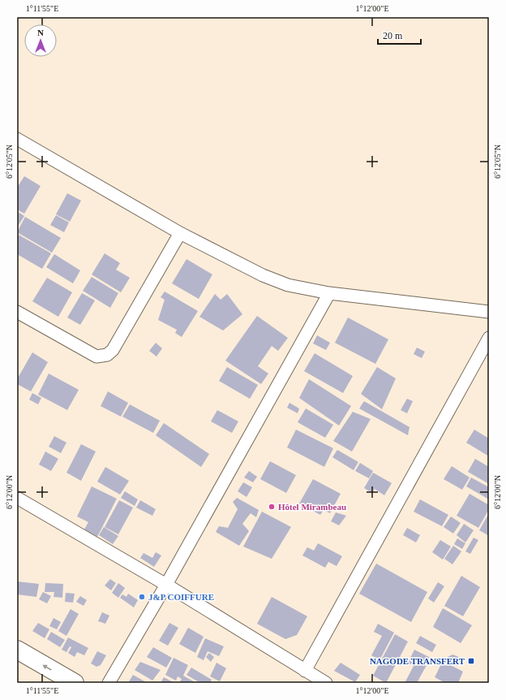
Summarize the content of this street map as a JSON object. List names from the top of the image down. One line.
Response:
{"places":{"other":["Hôtel Mirambeau","J&P COIFFURE"],"transit":["NAGODE TRANSFERT"]},"scale_bar":"20 m","north":"top","coordinates":["1°11'55\"E","1°12'00\"E","6°12'05\"N","6°12'00\"N"]}
